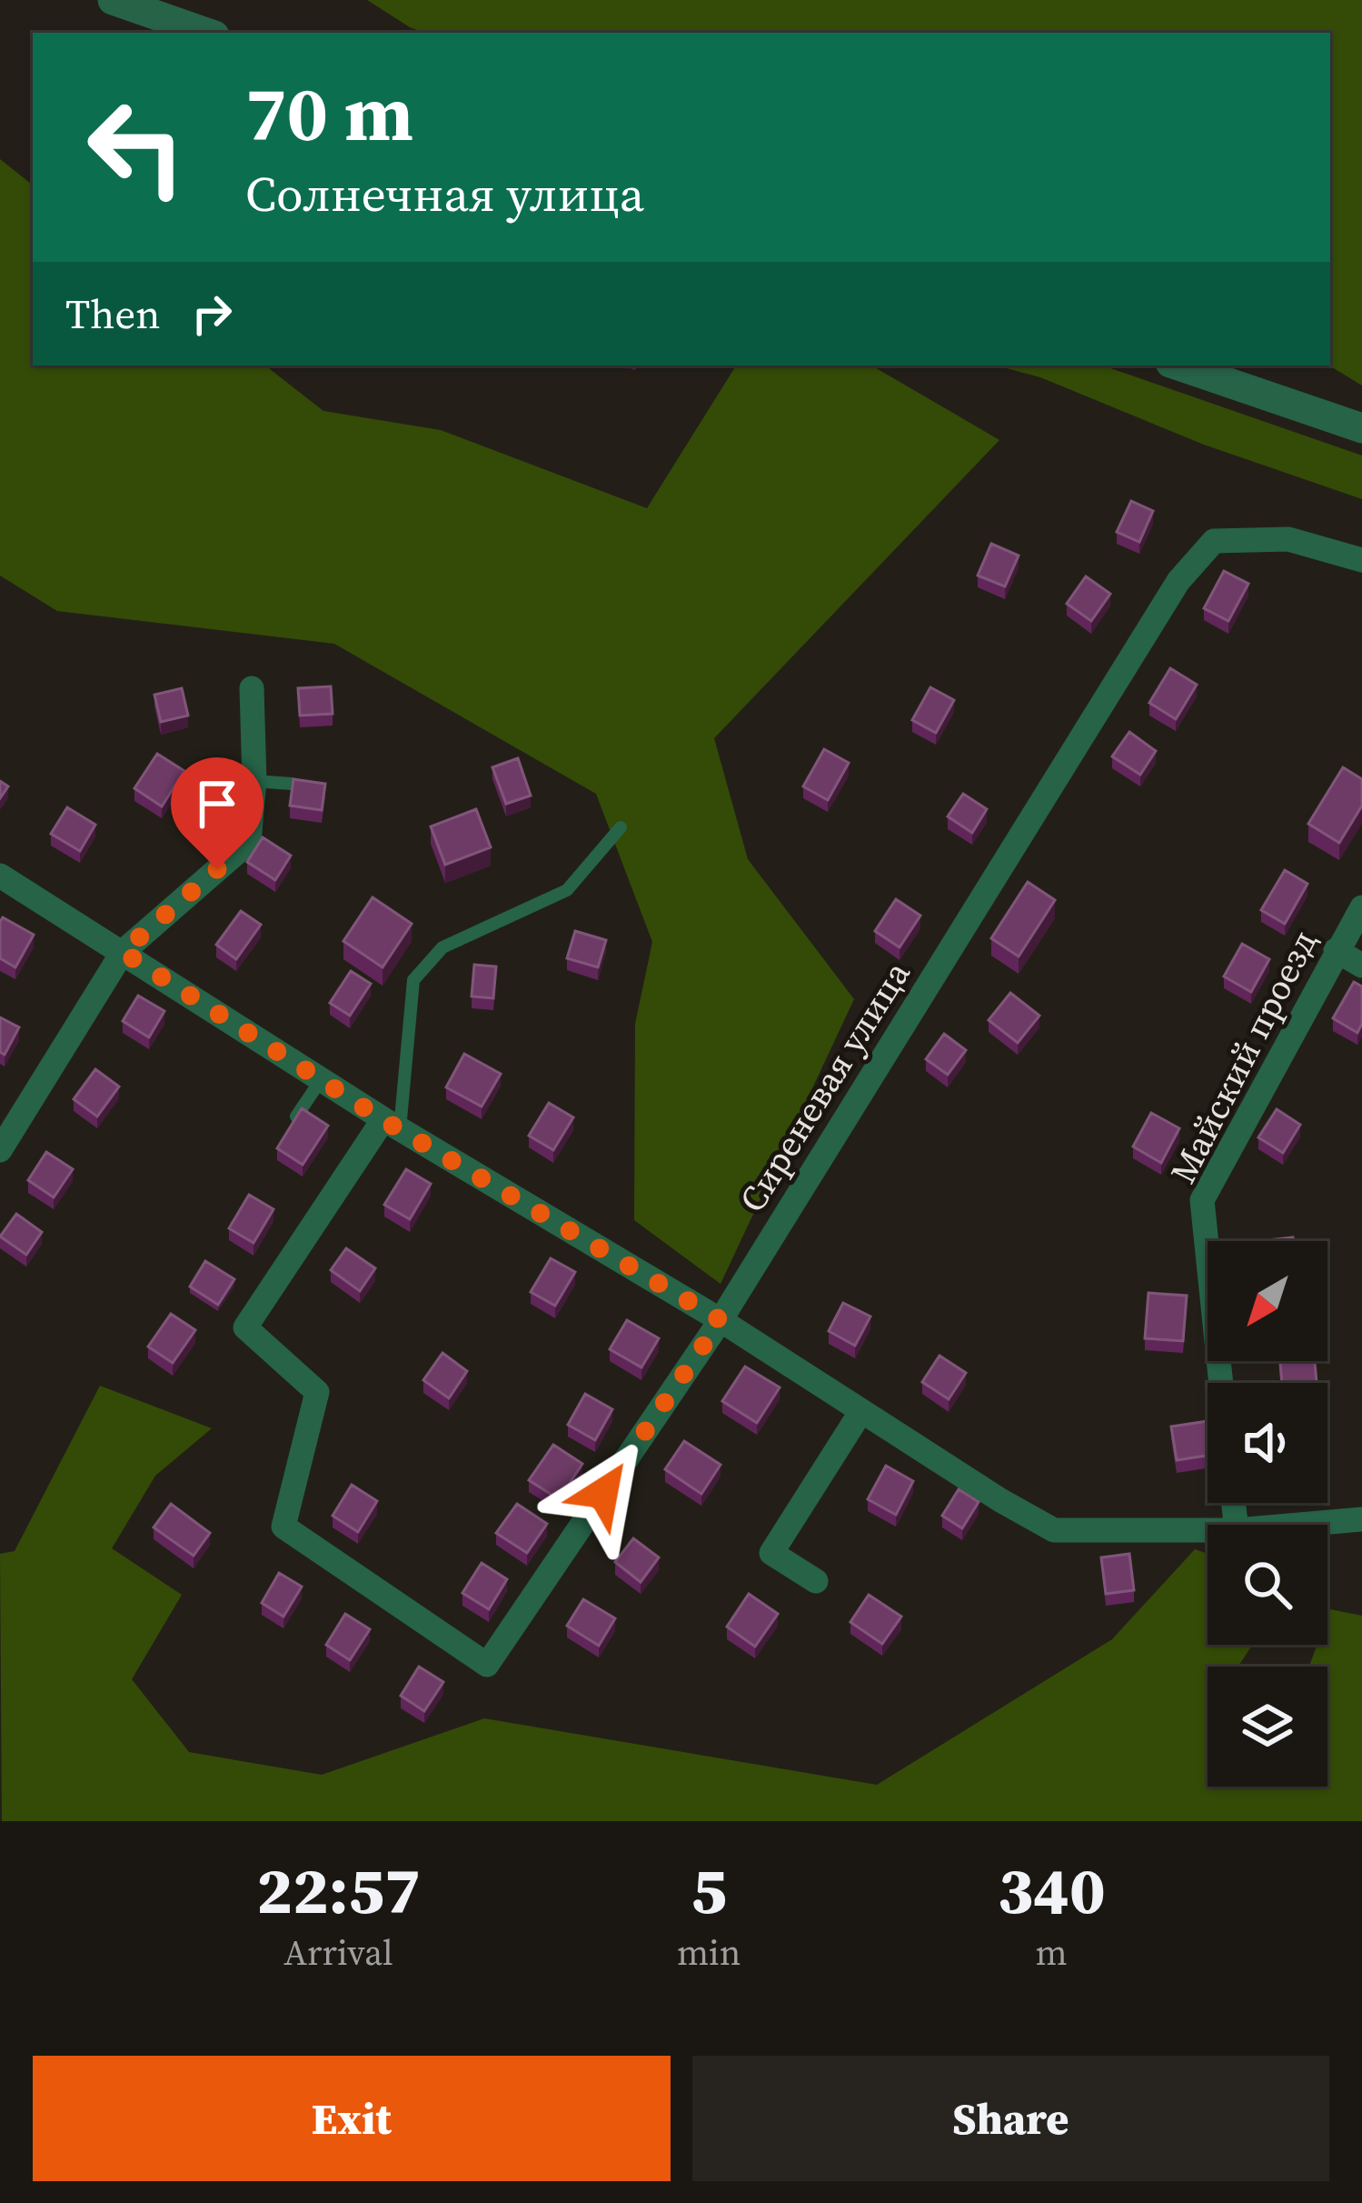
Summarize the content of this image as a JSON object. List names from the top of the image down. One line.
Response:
{"streets":{"street":["Майский проезд","Сиреневая улица"]},"north":"bottom left","page":{"turn":["70 m","Солнечная улица"],"then":"Then","eta":["22:57","Arrival","5","min","340","m"],"buttons":["Exit","Share"]}}
